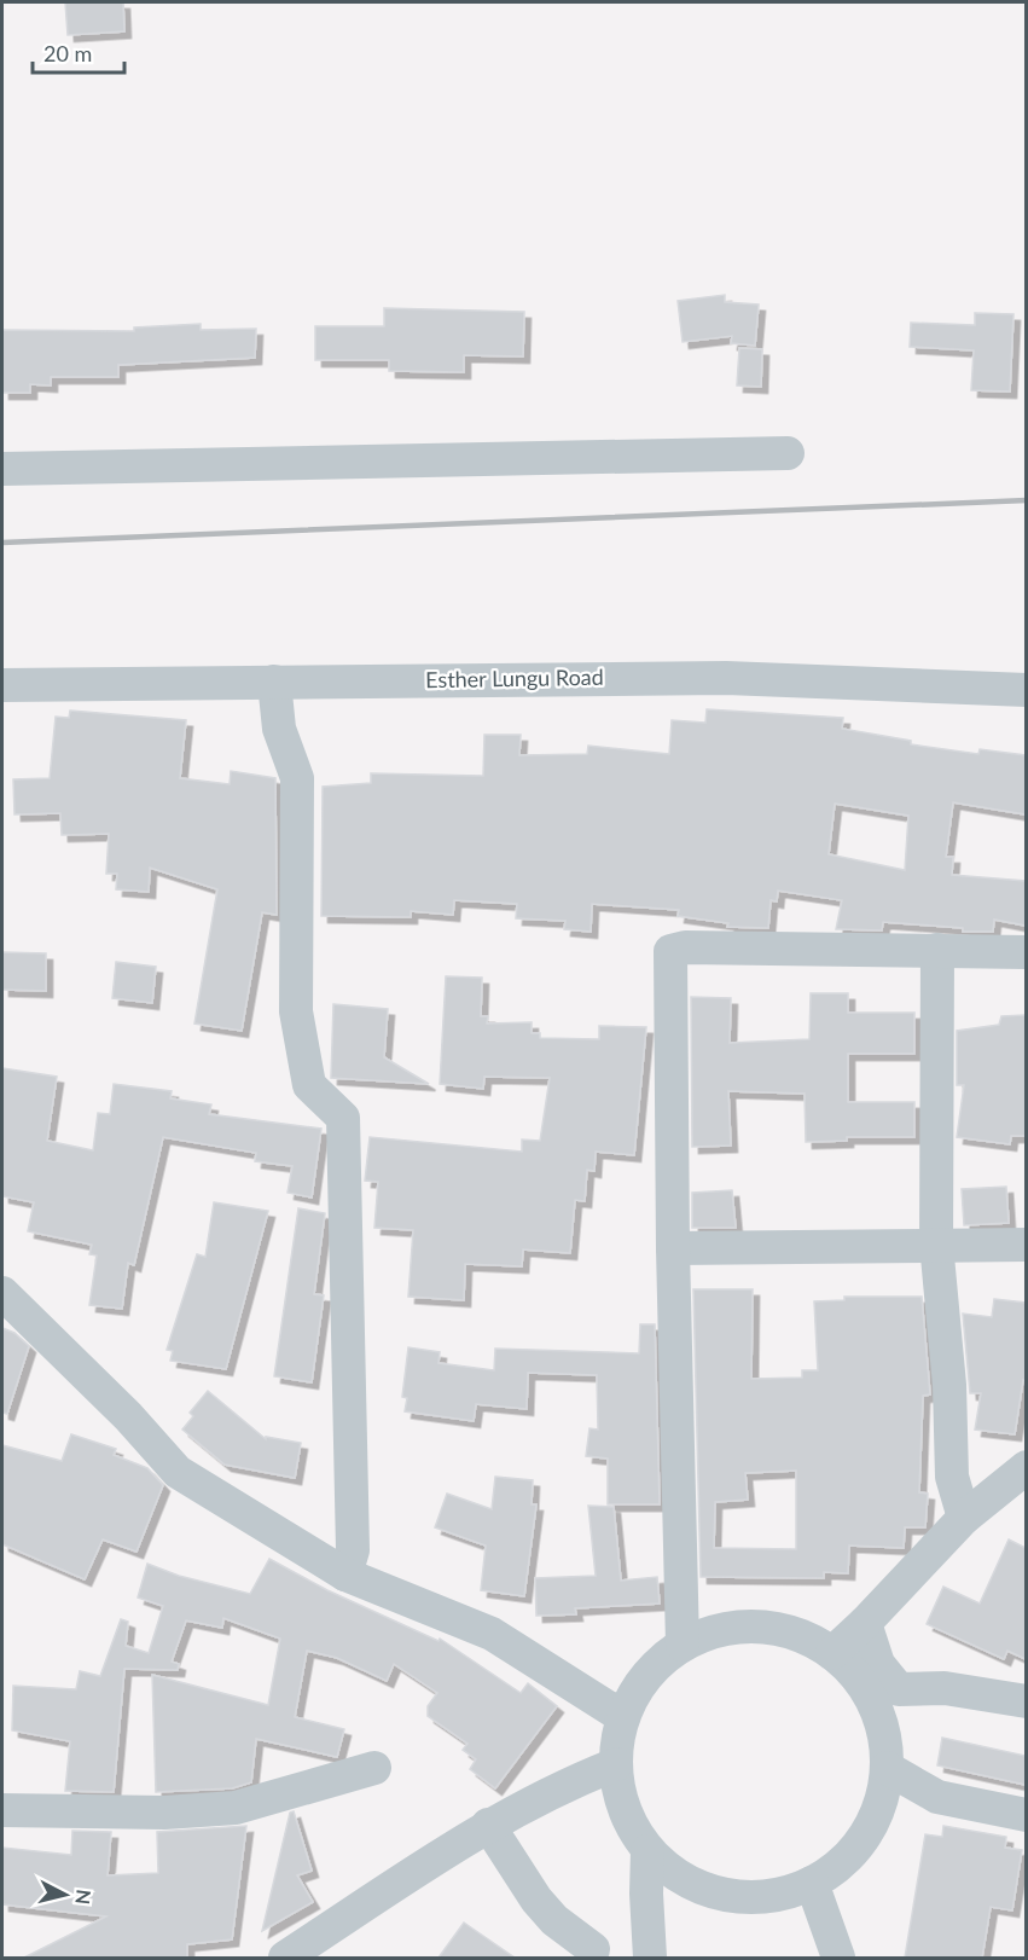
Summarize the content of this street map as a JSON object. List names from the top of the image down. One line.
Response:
{"streets":{"street":["Esther Lungu Road"]},"scale_bar":"20 m","north":"right"}
